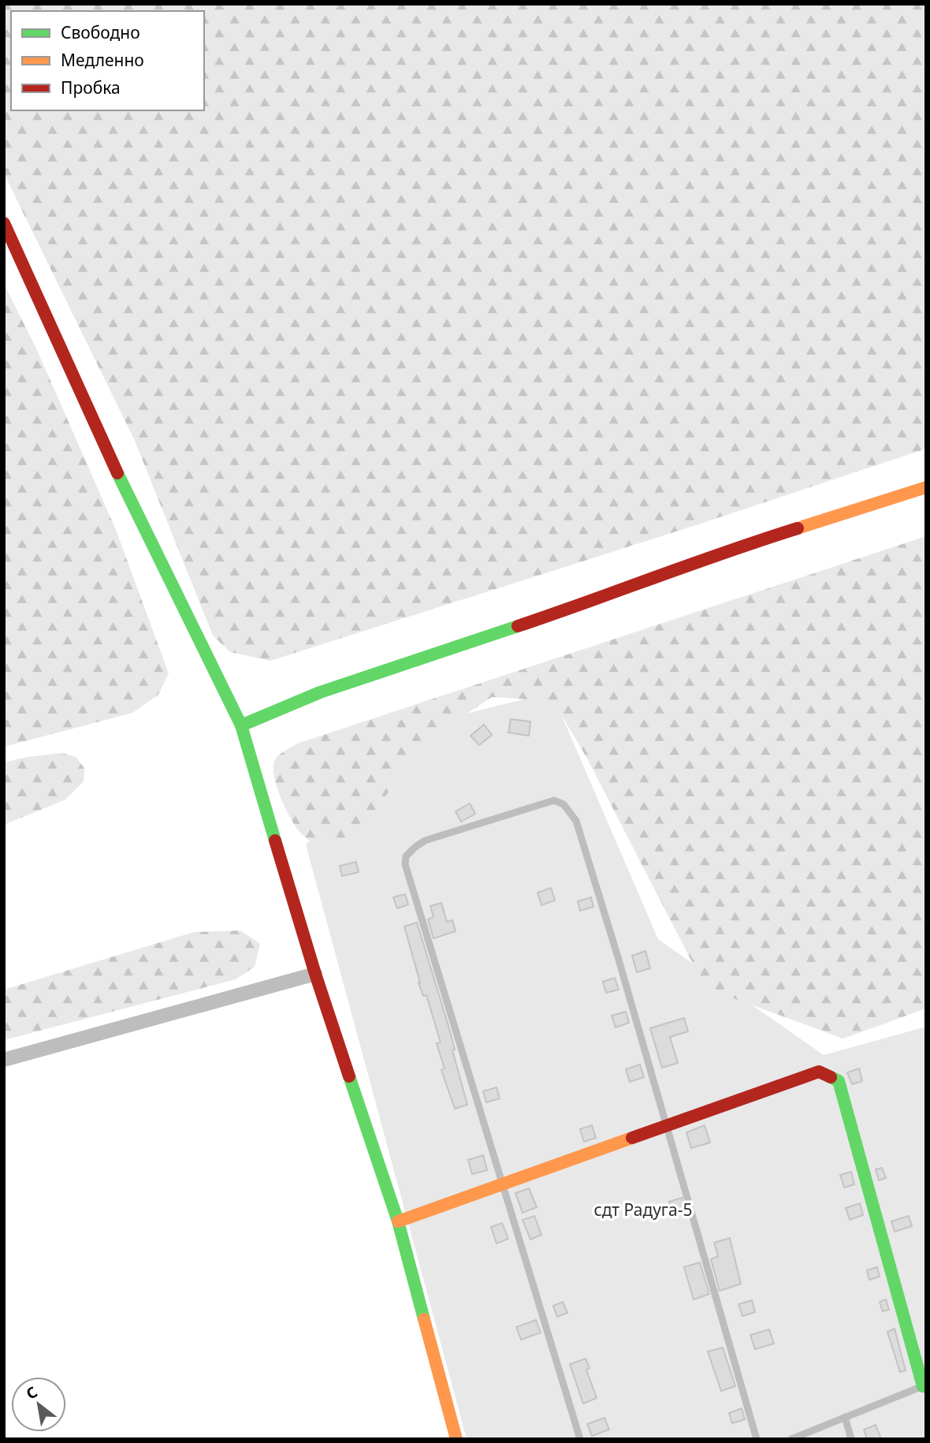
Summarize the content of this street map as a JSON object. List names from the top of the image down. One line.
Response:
{"parks":["сдт Радуга-5"],"legend":["Свободно","Медленно","Пробка"],"north":"top left"}
